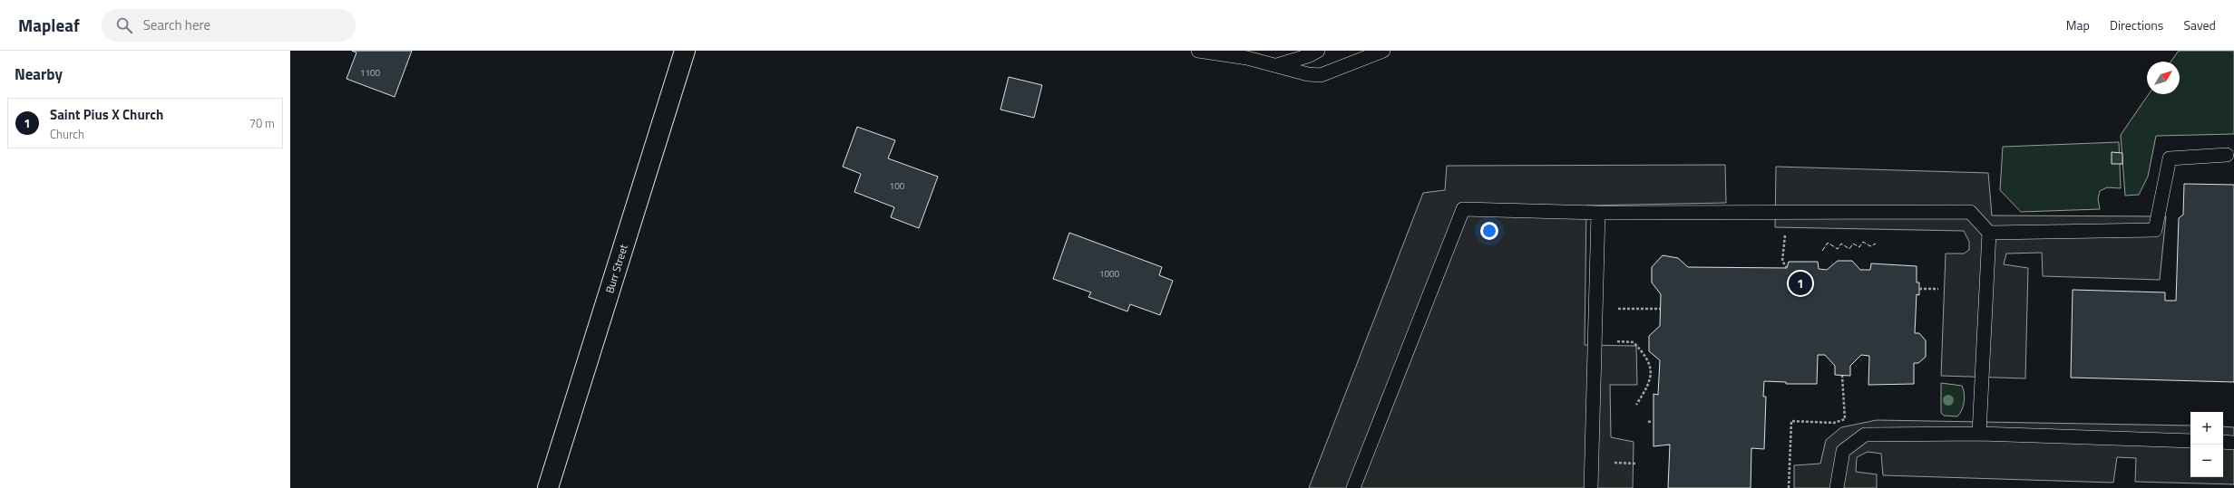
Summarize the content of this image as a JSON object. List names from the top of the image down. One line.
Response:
{"streets":{"street":["Burr Street"]},"house_numbers":["1100","100","1000"],"north":"top right","page":{"header":"Mapleaf","search":"Search here","nav":["Map","Directions","Saved"],"heading":"Nearby","list":[{"mark":"1","name":"Saint Pius X Church","note":"Church","value":"70 m"}],"pins":"1","map_buttons":["+","−"]}}
